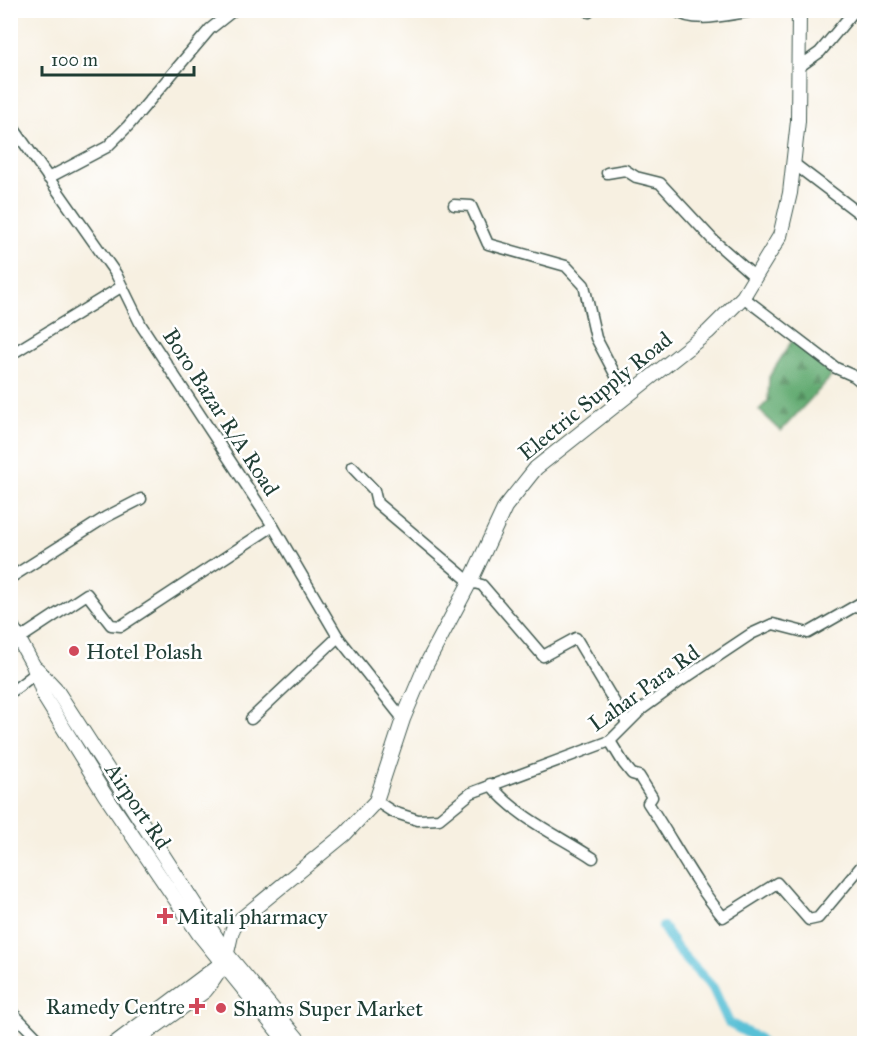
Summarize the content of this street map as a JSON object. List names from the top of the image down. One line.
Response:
{"streets":{"main road":["Electric Supply Road","Airport Rd"],"street":["Boro Bazar R/A Road","Lahar Para Rd"]},"crossings":[["Electric Supply Road","Boro Bazar R/A Road"],["Electric Supply Road","Lahar Para Rd"],["Electric Supply Road","Airport Rd"]],"places":{"other":["Hotel Polash","Shams Super Market"],"health":["Mitali pharmacy","Ramedy Centre"]},"scale_bar":"100 m"}
